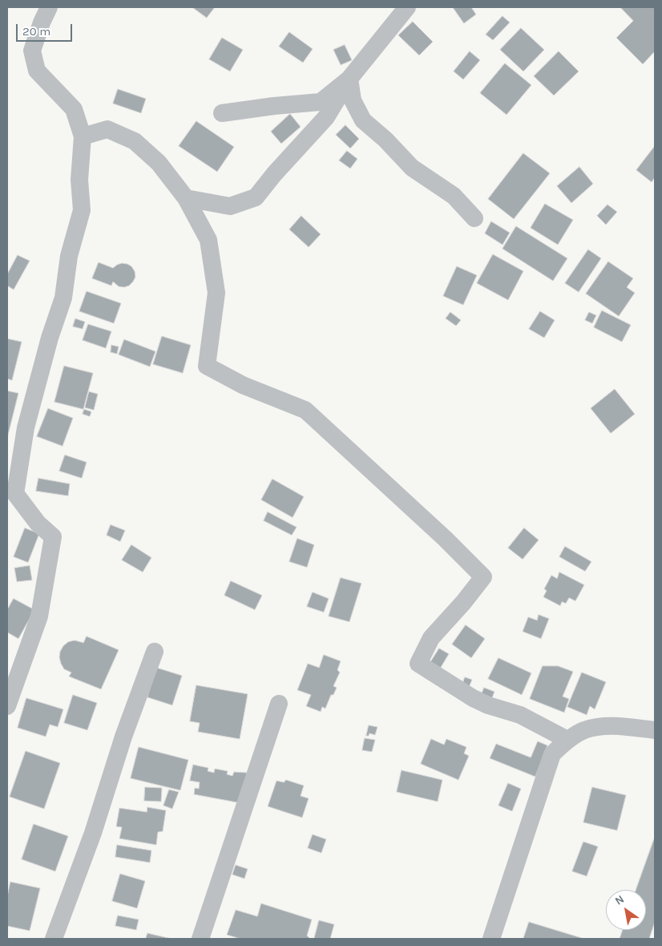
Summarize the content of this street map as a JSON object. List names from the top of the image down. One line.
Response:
{"scale_bar":"20 m","north":"top left"}
